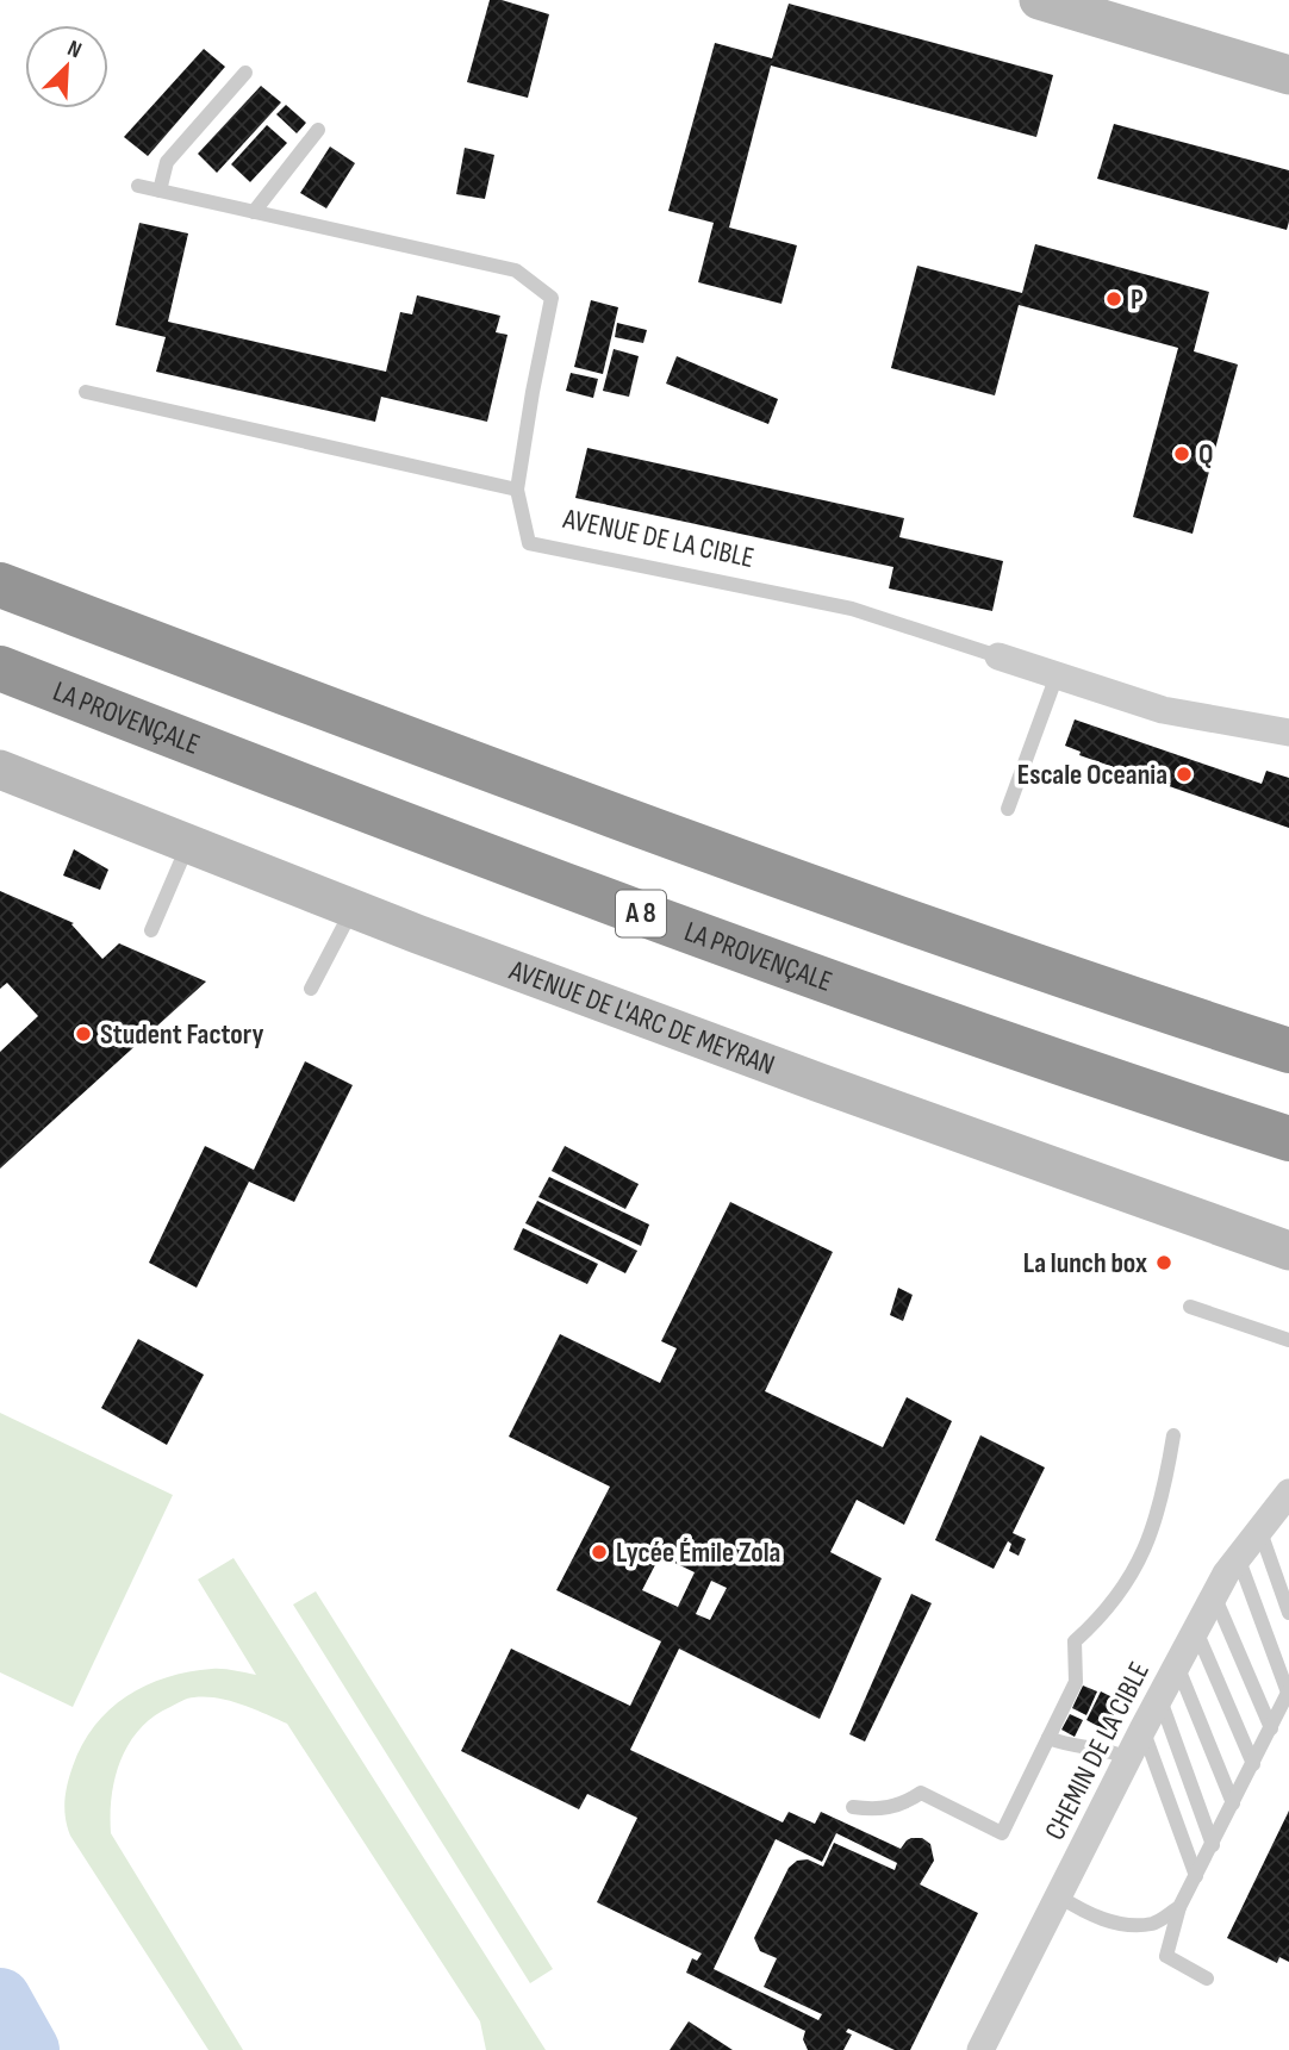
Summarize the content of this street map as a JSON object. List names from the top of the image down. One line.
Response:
{"streets":{"highway":["LA PROVENÇALE","A 8"],"main road":["AVENUE DE L'ARC DE MEYRAN"],"street":["AVENUE DE LA CIBLE","CHEMIN DE LA CIBLE"]},"places":["P","Q","Escale Oceania","Student Factory","La lunch box","Lycée Émile Zola"],"north":"top right"}
